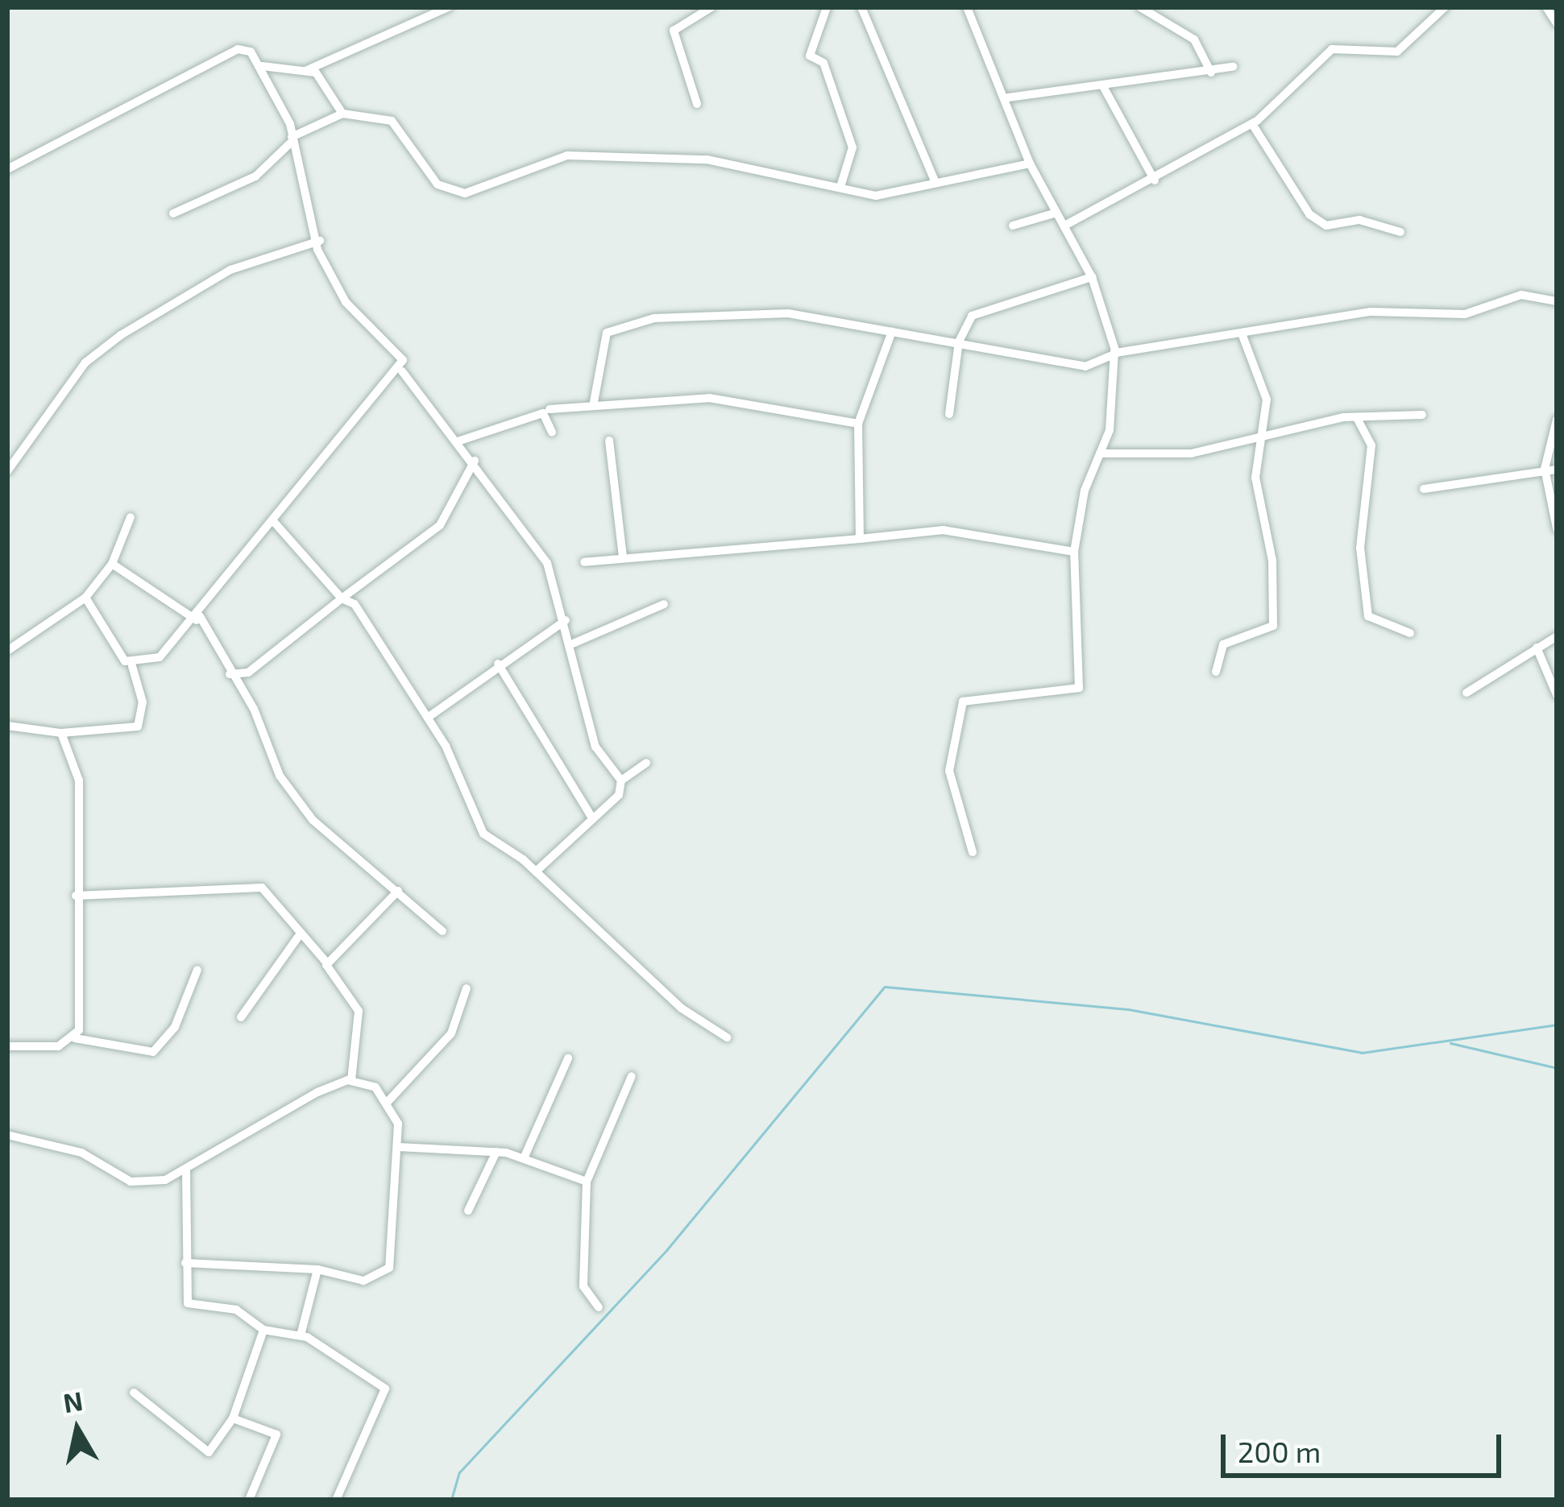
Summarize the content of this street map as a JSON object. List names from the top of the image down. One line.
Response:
{"scale_bar":"200 m","north":"top"}
